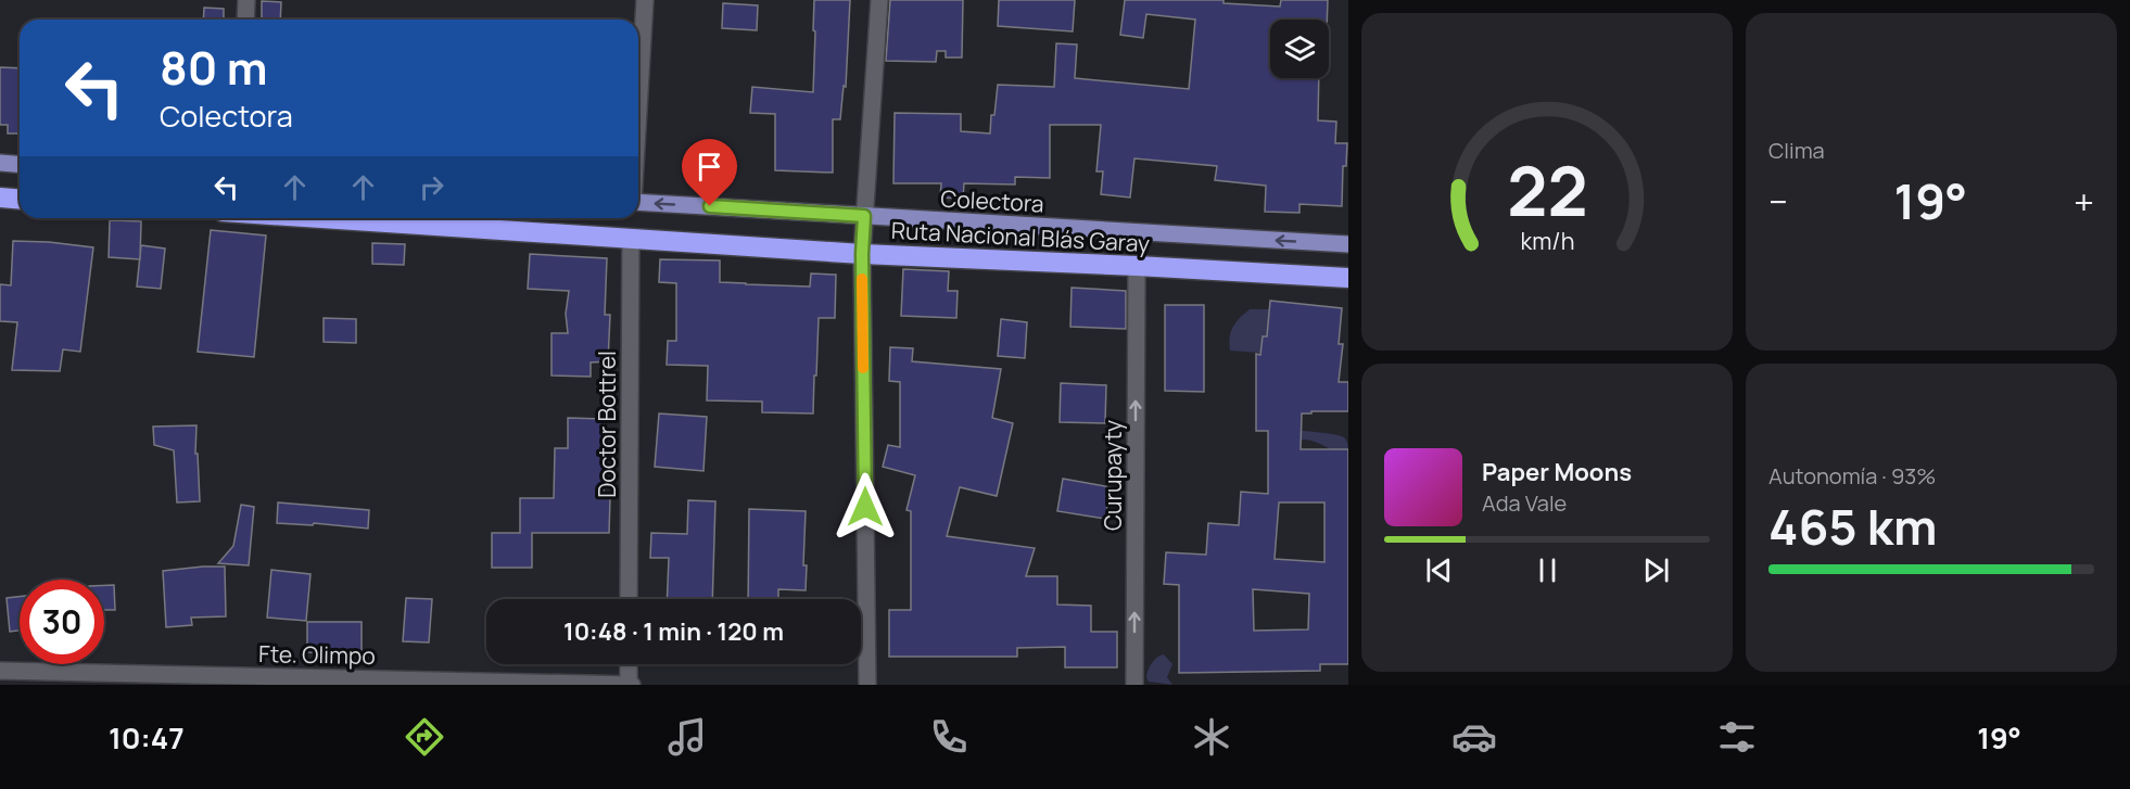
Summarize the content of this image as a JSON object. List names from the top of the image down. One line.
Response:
{"streets":{"highway":["Ruta Nacional Blás Garay"],"main road":["Colectora"],"street":["Doctor Bottrel","Curupayty","Fte. Olimpo"]},"crossings":[["Ruta Nacional Blás Garay","Doctor Bottrel"],["Ruta Nacional Blás Garay","Curupayty"]],"one_way":["Colectora","Curupayty"],"page":{"tile":["Clima",["Autonomía · 93%","465 km"]],"turn":["80 m","Colectora"],"heat":["−","19°","+"],"song":["Paper Moons","Ada Vale"],"limit":"30","trip":"10:48 · 1 min · 120 m","tabs":["10:47","19°"],"gauge":["22","km/h"]}}
